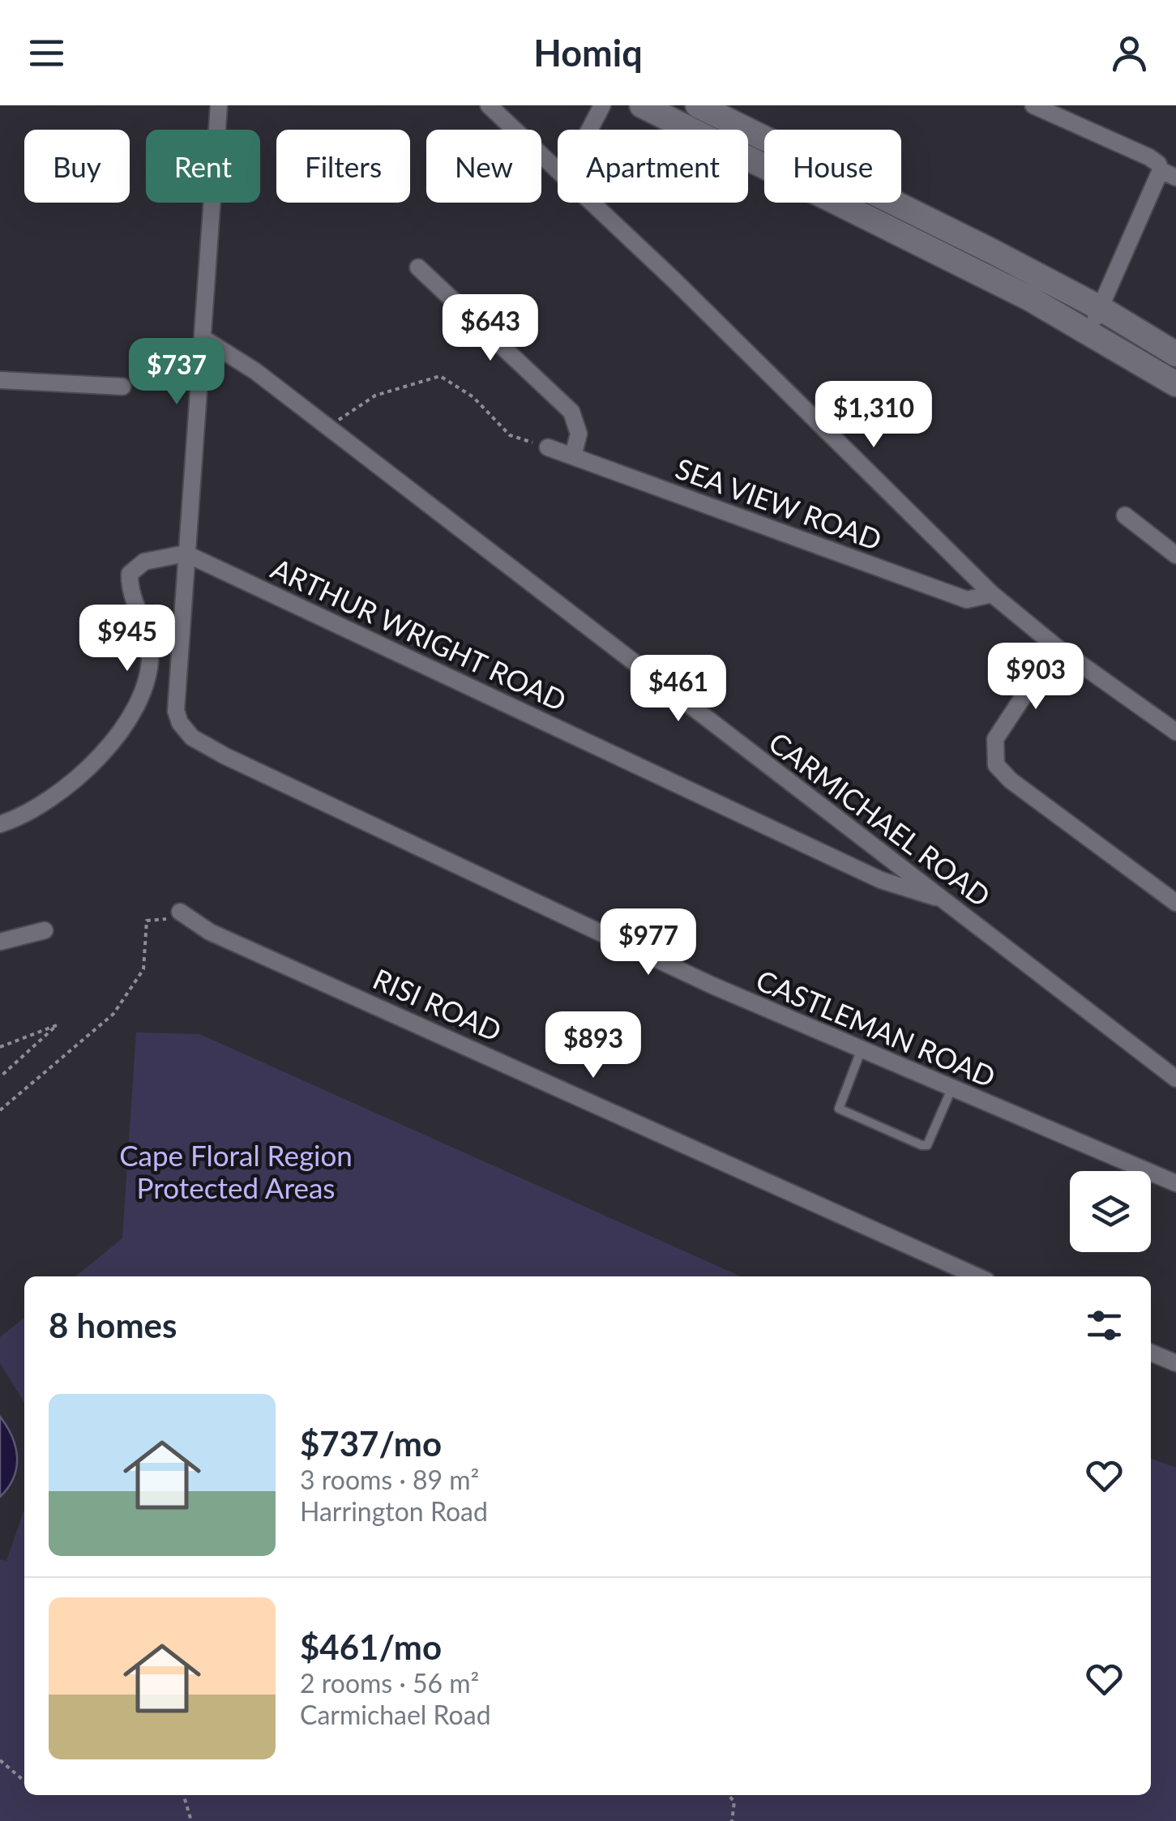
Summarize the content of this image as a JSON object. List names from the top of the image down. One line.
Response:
{"streets":{"street":["SEA VIEW ROAD","ARTHUR WRIGHT ROAD","CARMICHAEL ROAD","RISI ROAD","CASTLEMAN ROAD"]},"crossings":[["ARTHUR WRIGHT ROAD","CARMICHAEL ROAD"],["ARTHUR WRIGHT ROAD","CASTLEMAN ROAD"]],"parks":["Cape Floral Region Protected Areas"],"page":{"header":"Homiq","chip":["Buy","Rent","Filters","New","Apartment","House"],"price":["$643","$737","$1,310","$945","$903","$461","$977","$893"],"heading":"8 homes","list":[{"name":"$737/mo","note":"3 rooms · 89 m² · Harrington Road"},{"name":"$461/mo","note":"2 rooms · 56 m² · Carmichael Road"}]}}
